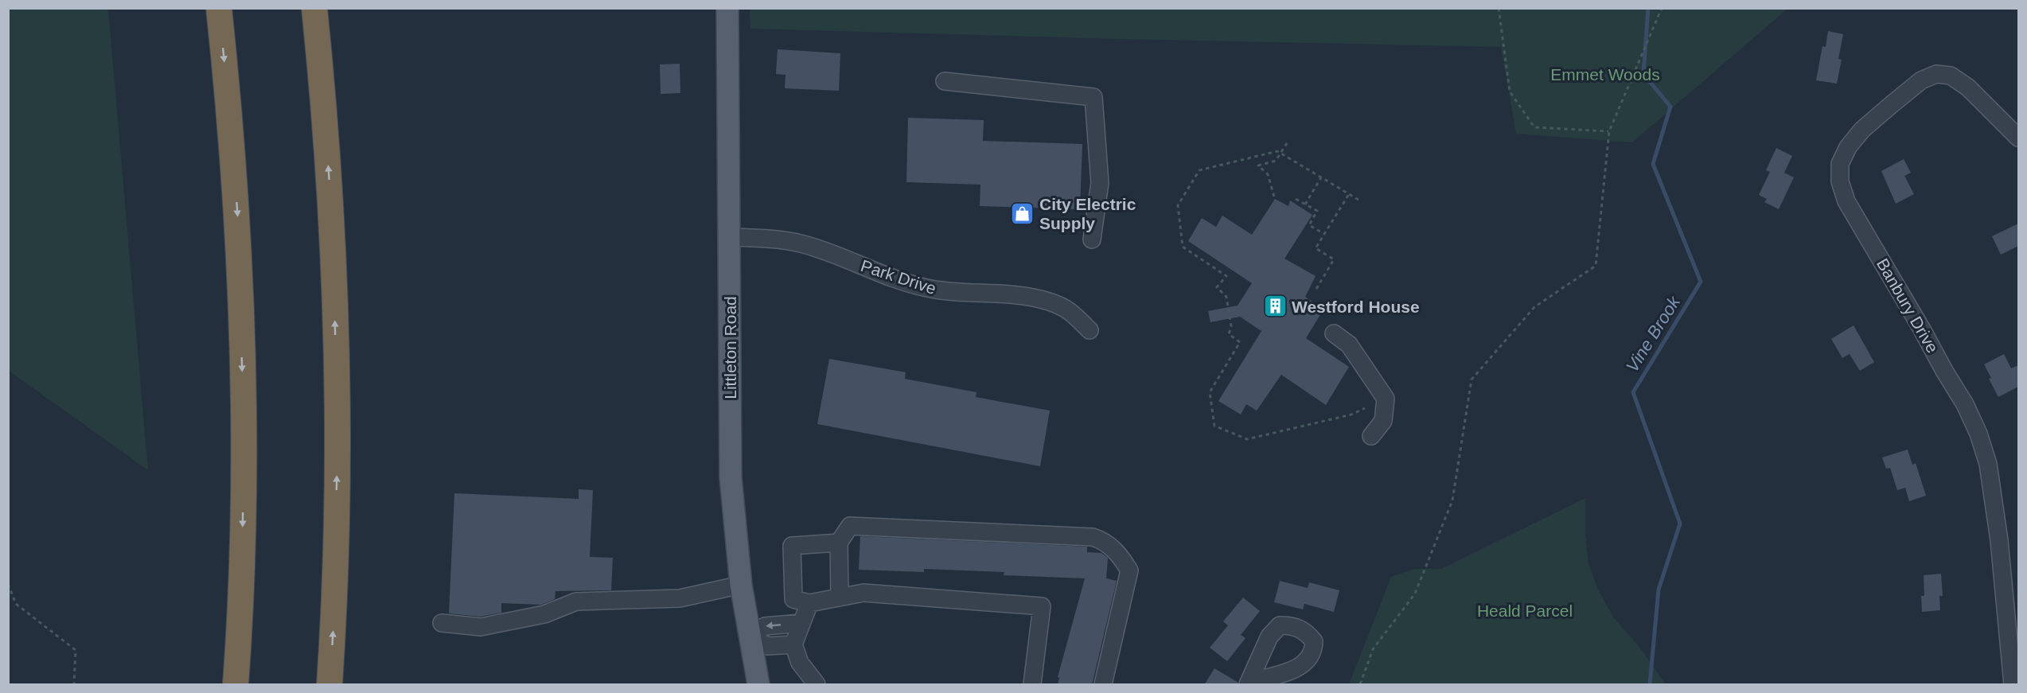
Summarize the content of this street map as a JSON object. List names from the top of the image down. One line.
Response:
{"streets":{"main road":["Littleton Road"],"street":["Park Drive","Banbury Drive"]},"crossings":[["Park Drive","Littleton Road"]],"water":["Vine Brook"],"parks":["Emmet Woods","Heald Parcel"],"places":{"shop":["City Electric Supply"],"building":["Westford House"]}}
